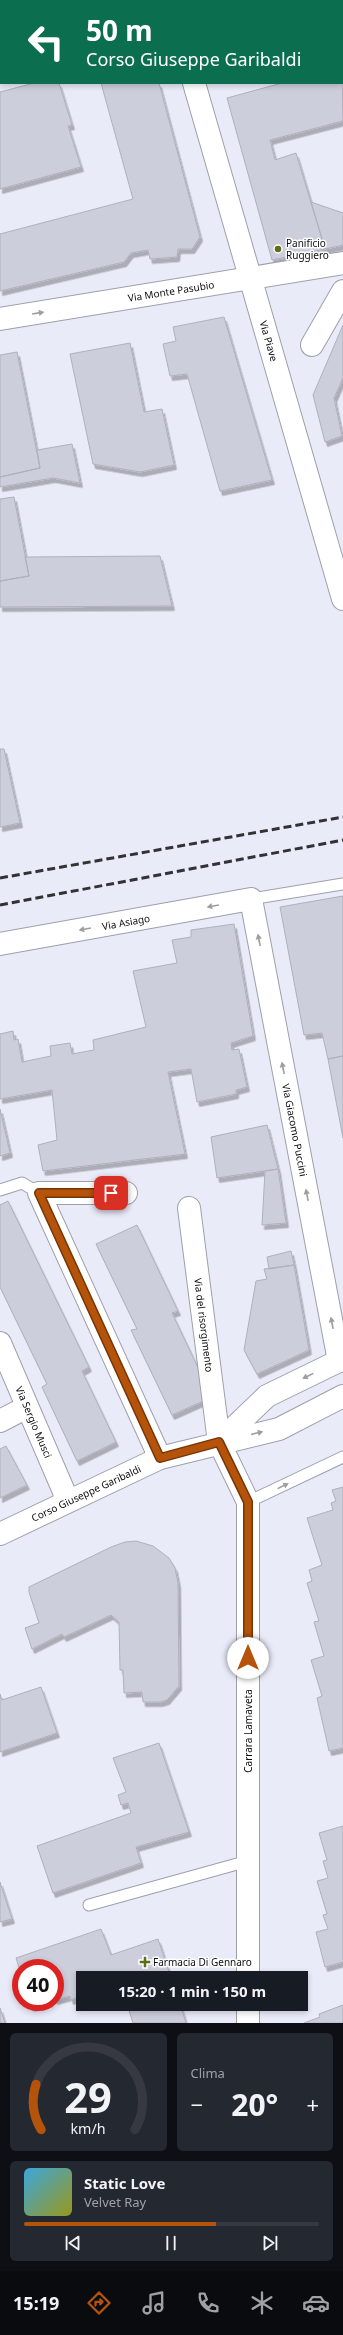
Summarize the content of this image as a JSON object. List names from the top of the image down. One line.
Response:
{"streets":{"street":["Via Monte Pasubio","Via Piave","Via Asiago","Via Giacomo Puccini","Via del risorgimento","Via Sergio Musci","Corso Giuseppe Garibaldi","Carrara Lamaveta"]},"crossings":[["Via Monte Pasubio","Via Piave"],["Via Asiago","Via Giacomo Puccini"],["Via Giacomo Puccini","Corso Giuseppe Garibaldi"],["Via del risorgimento","Corso Giuseppe Garibaldi"],["Via del risorgimento","Carrara Lamaveta"],["Via Sergio Musci","Corso Giuseppe Garibaldi"],["Corso Giuseppe Garibaldi","Carrara Lamaveta"]],"one_way":["Via Monte Pasubio","Via Asiago","Via Giacomo Puccini"],"places":{"other":["Panificio Ruggiero"],"health":["Farmacia Di Gennaro"]},"page":{"turn":["50 m","Corso Giuseppe Garibaldi"],"limit":"40","trip":"15:20 · 1 min · 150 m","tile":"Clima","heat":["−","20°","+"],"song":["Static Love","Velvet Ray"],"tabs":"15:19","gauge":["29","km/h"]}}
